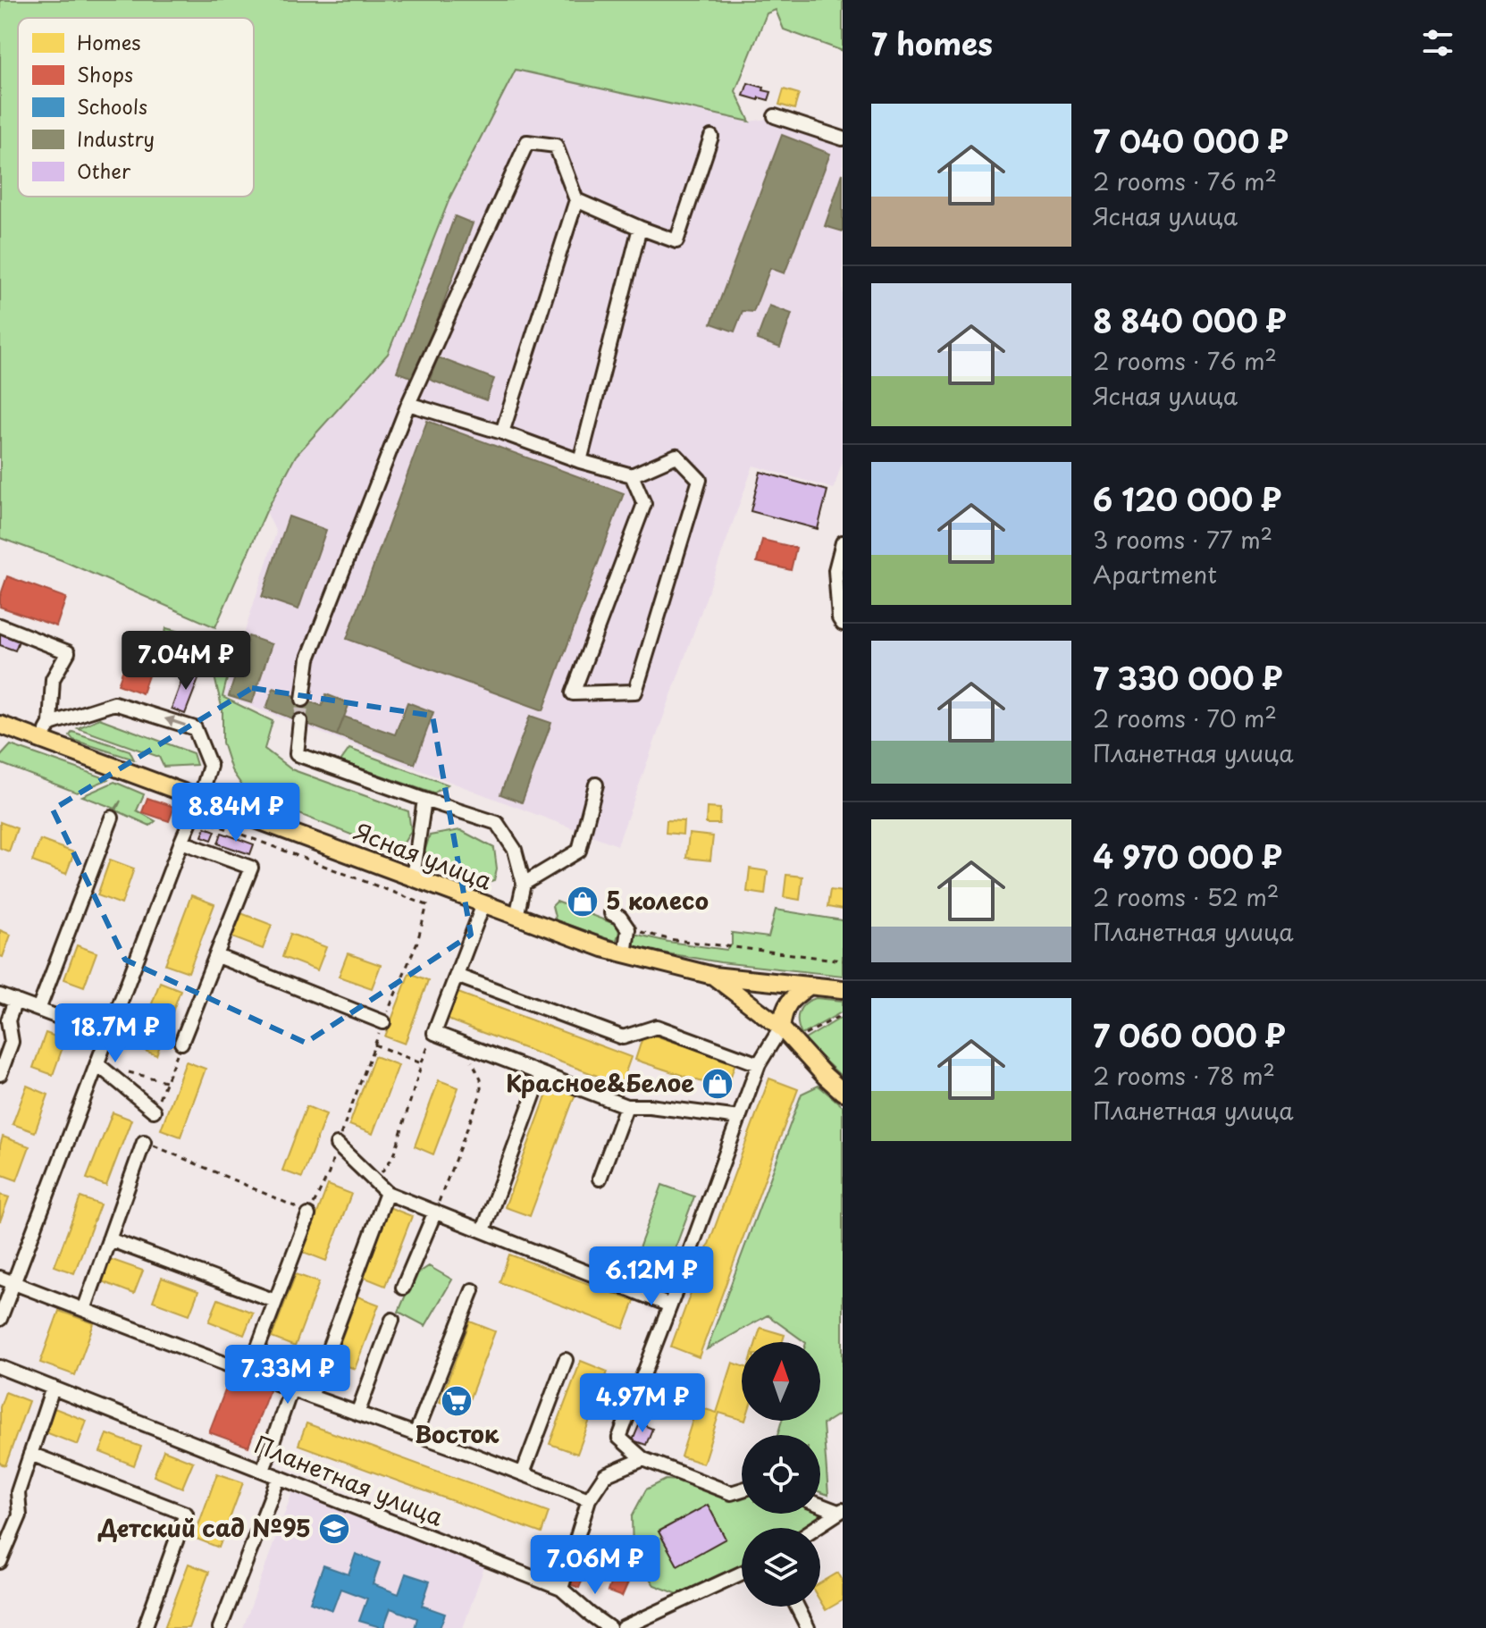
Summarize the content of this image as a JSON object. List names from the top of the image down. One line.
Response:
{"streets":{"main road":["Ясная улица"],"street":["Планетная улица"]},"places":{"shop":["5 колесо","Красное&Белое"],"supermarket":["Восток"],"school or university":["Детский сад №95"]},"legend":["Homes","Shops","Schools","Industry","Other"],"north":"top","page":{"heading":"7 homes","list":[{"name":"7 040 000 ₽","note":"2 rooms · 76 m² · Ясная улица"},{"name":"8 840 000 ₽","note":"2 rooms · 76 m² · Ясная улица"},{"name":"6 120 000 ₽","note":"3 rooms · 77 m² · Apartment"},{"name":"7 330 000 ₽","note":"2 rooms · 70 m² · Планетная улица"},{"name":"4 970 000 ₽","note":"2 rooms · 52 m² · Планетная улица"},{"name":"7 060 000 ₽","note":"2 rooms · 78 m² · Планетная улица"}],"price":["7.04M ₽","8.84M ₽","18.7M ₽","6.12M ₽","7.33M ₽","4.97M ₽","7.06M ₽"]}}
